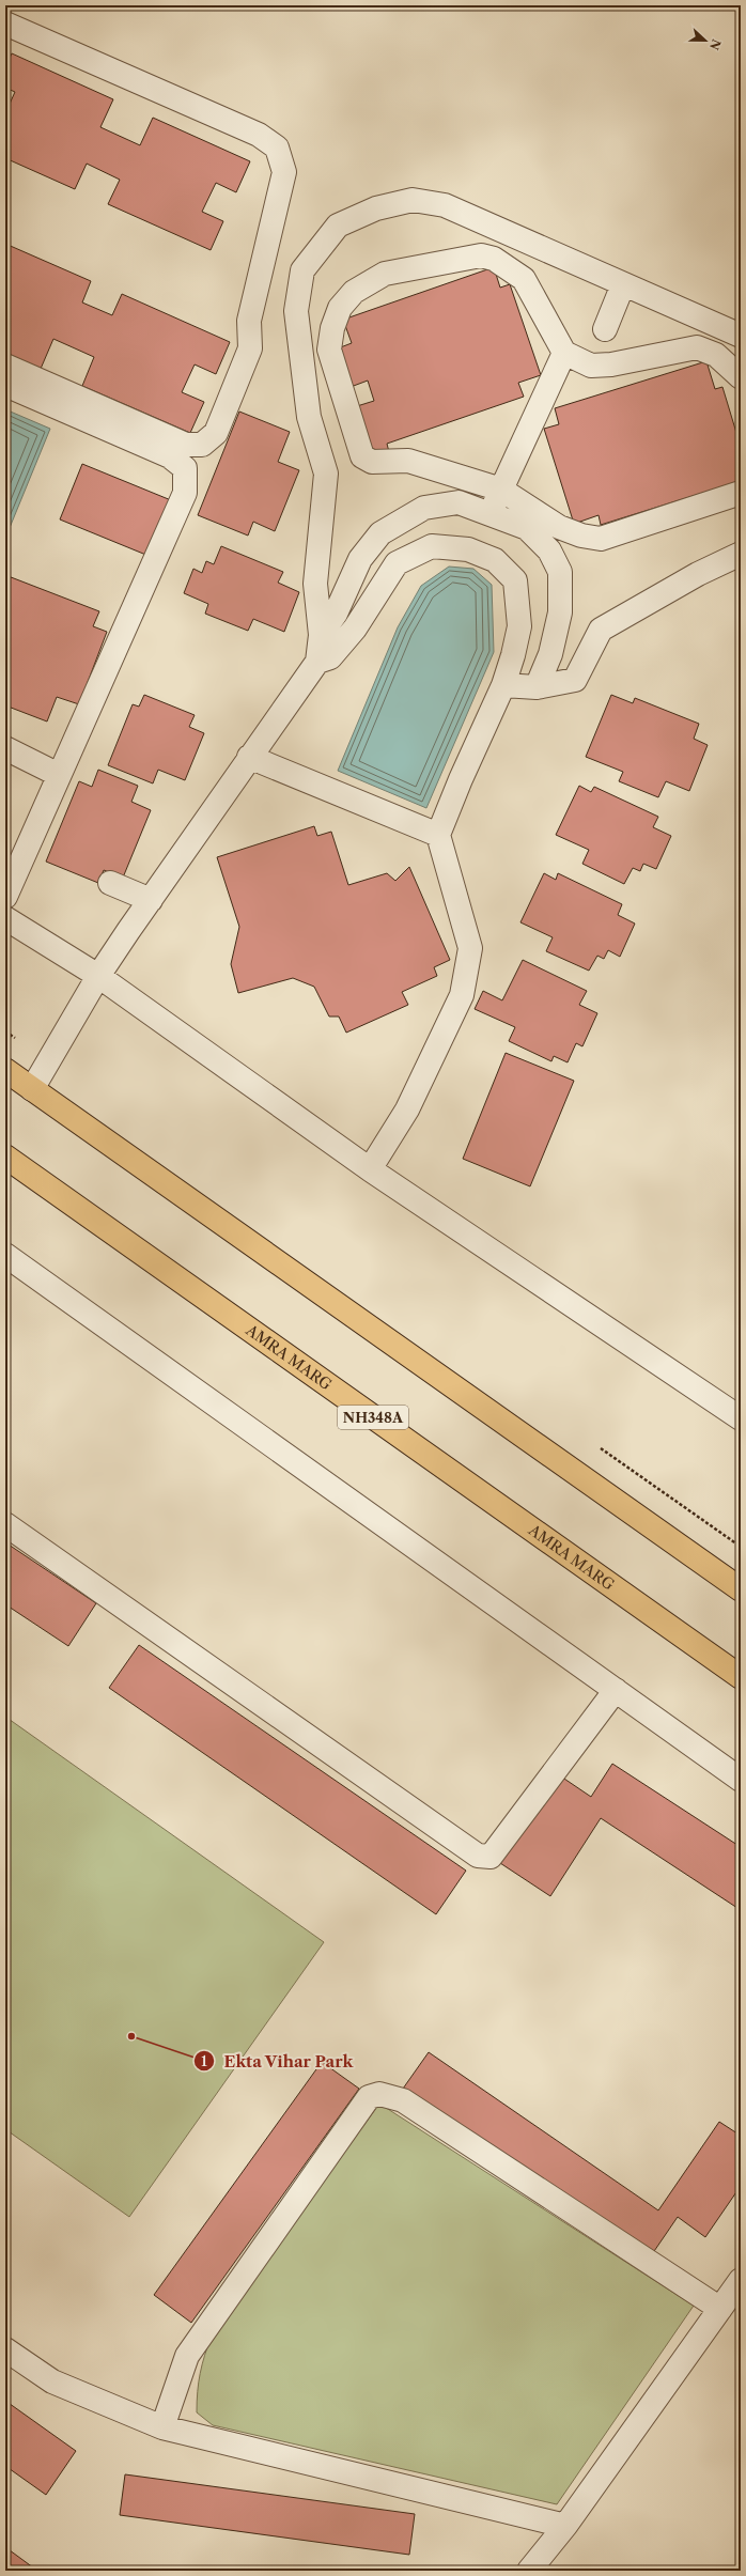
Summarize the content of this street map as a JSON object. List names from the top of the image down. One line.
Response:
{"streets":{"highway":["AMRA MARG","NH348A"]},"places":["Ekta Vihar Park"],"north":"right"}
